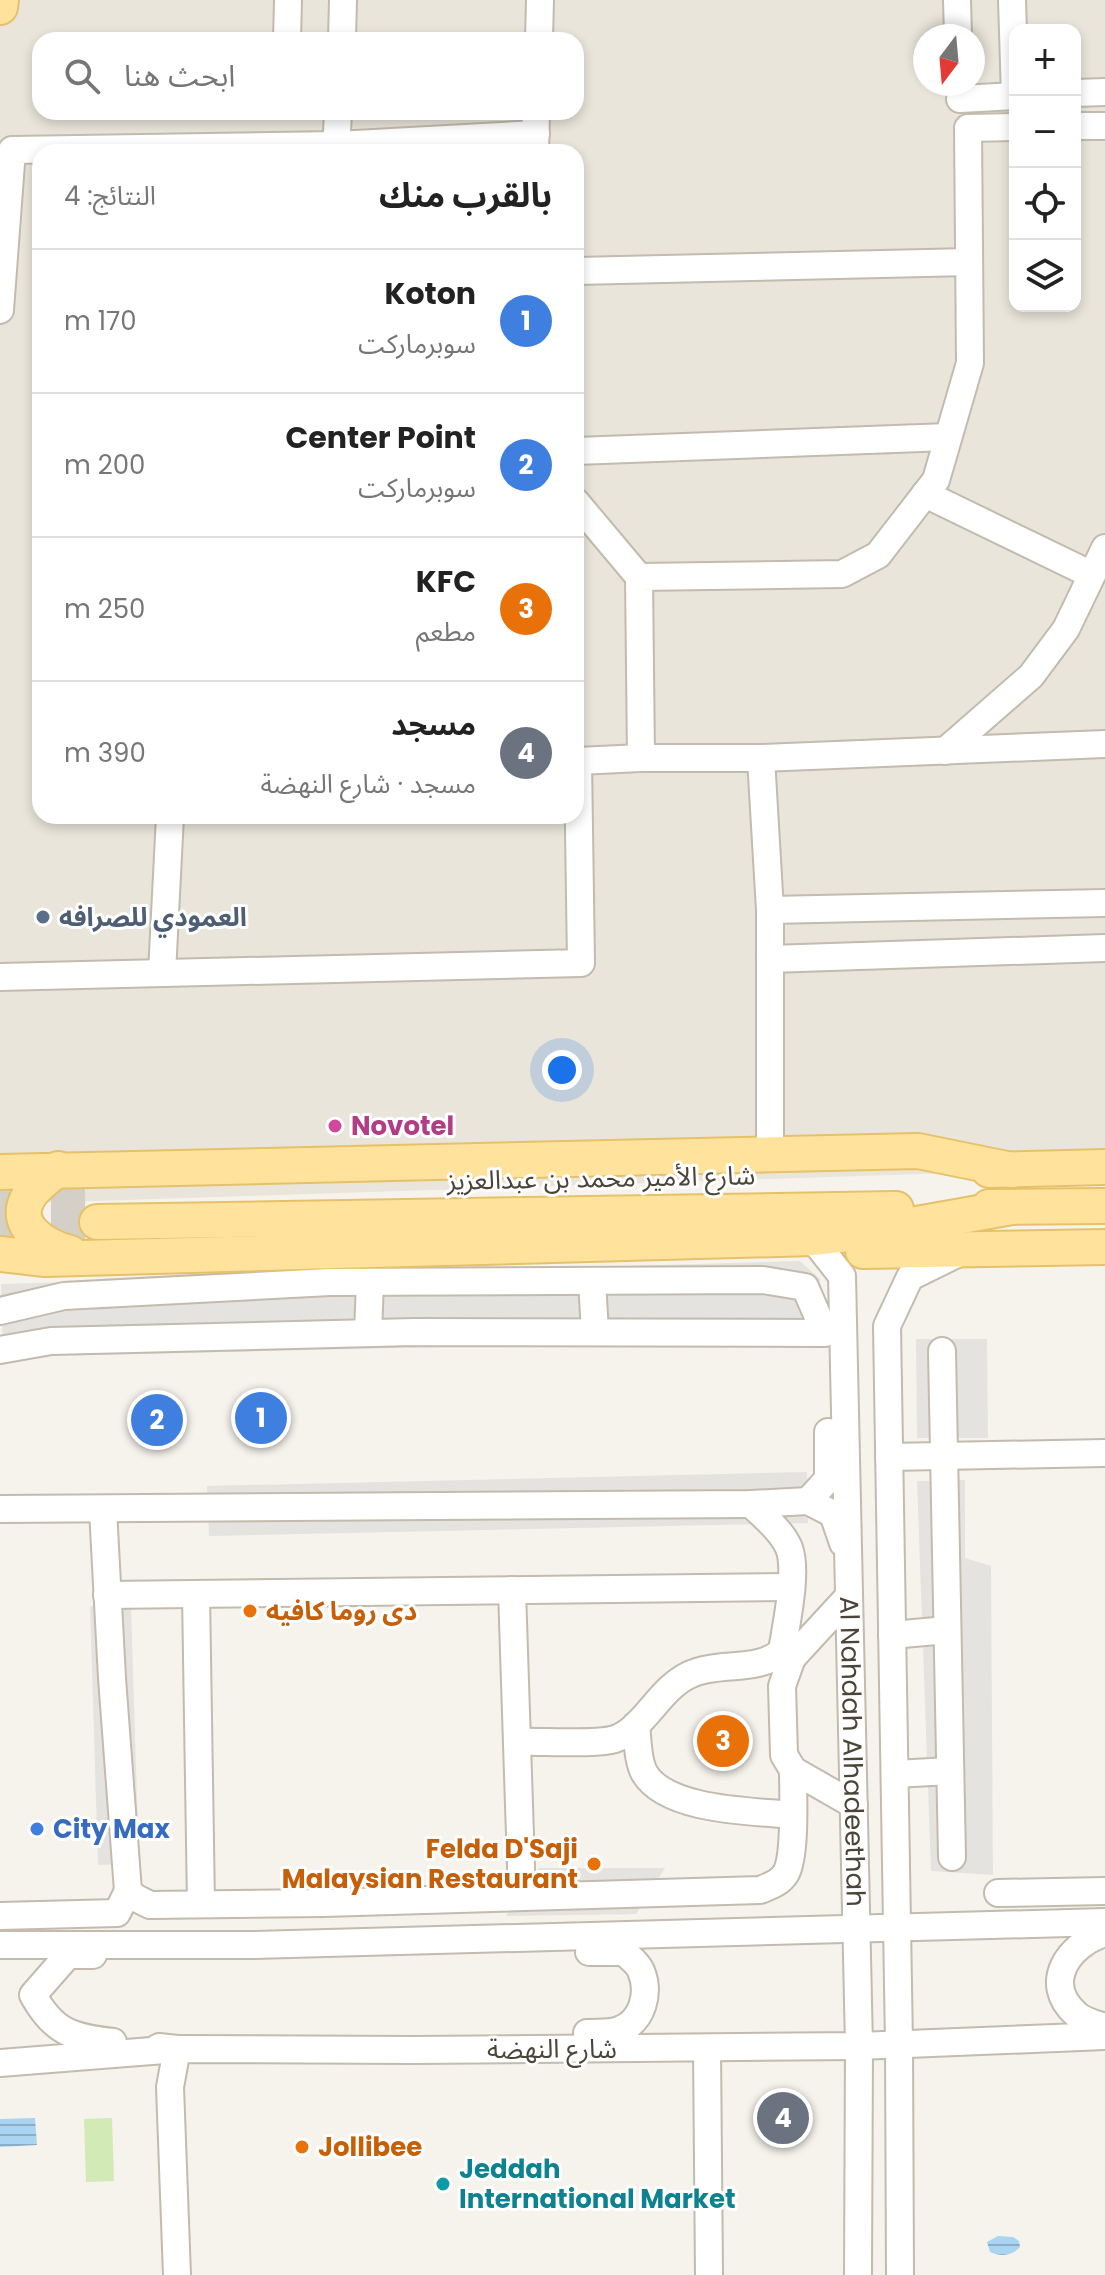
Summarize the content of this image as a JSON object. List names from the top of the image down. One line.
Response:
{"streets":{"main road":["شارع الأمير محمد بن عبدالعزيز"],"street":["Al Nahdah Alhadeethah","شارع النهضة"]},"crossings":[["Al Nahdah Alhadeethah","شارع النهضة"]],"places":["العمودي للصرافه","Novotel","دى روما كافيه","City Max","Felda D'Saji Malaysian Restaurant","Jollibee","Jeddah International Market"],"north":"bottom","page":{"map_buttons":["+","−"],"search":"ابحث هنا","heading":["بالقرب منك","النتائج: 4"],"list":[{"mark":"1","name":"Koton","note":"سوبرماركت","value":"170 m"},{"mark":"2","name":"Center Point","note":"سوبرماركت","value":"200 m"},{"mark":"3","name":"KFC","note":"مطعم","value":"250 m"},{"mark":"4","name":"مسجد","note":"مسجد · شارع النهضة","value":"390 m"}],"pins":["1","2","3","4"]}}
